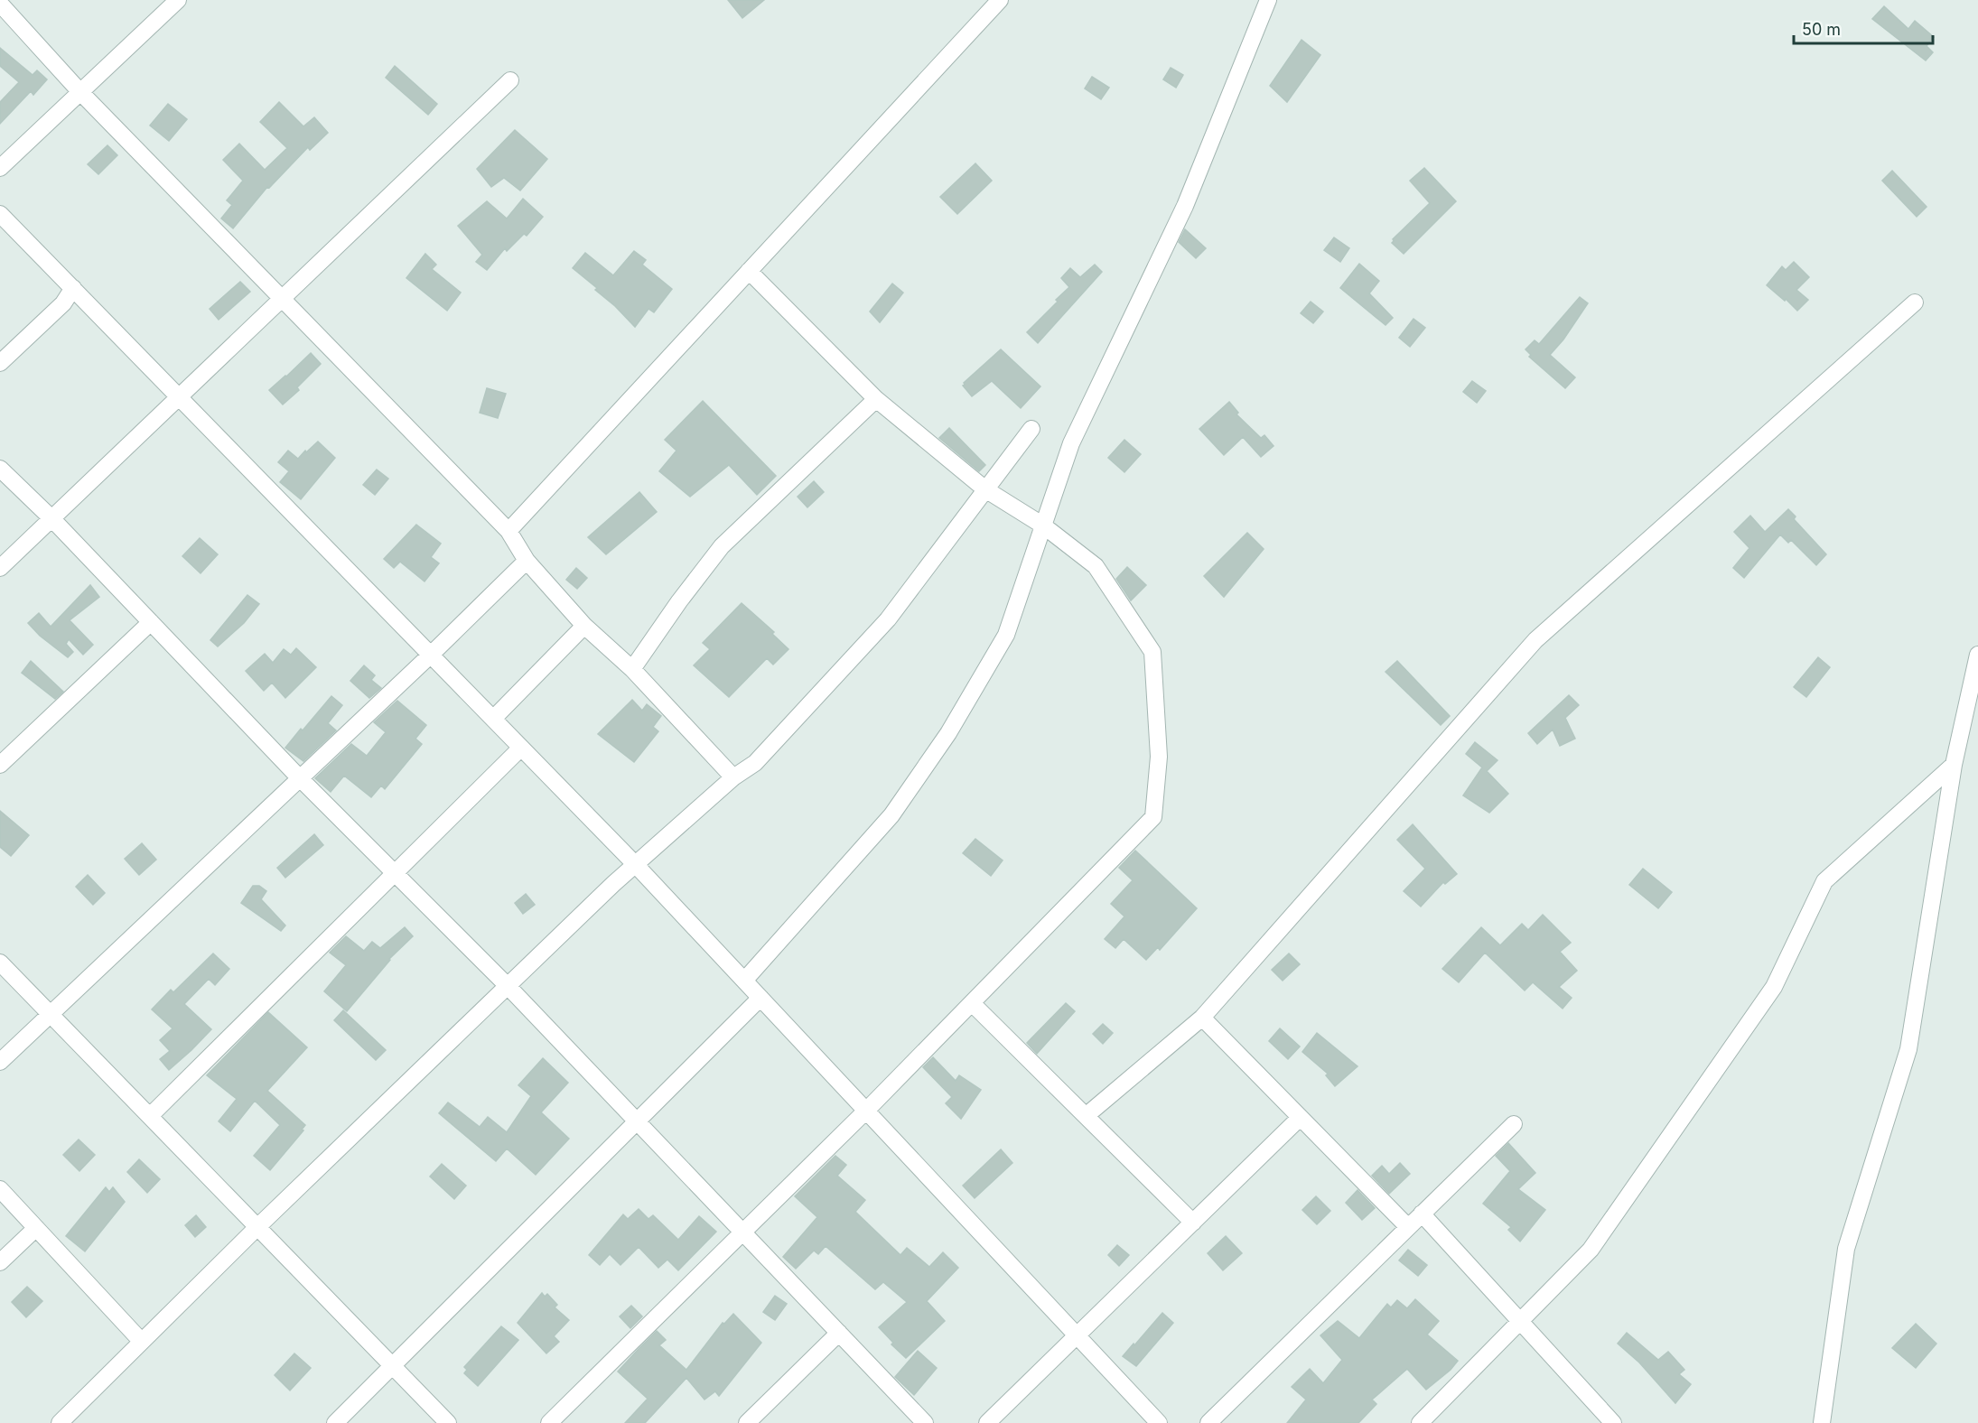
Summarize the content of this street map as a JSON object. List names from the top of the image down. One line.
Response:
{"scale_bar":"50 m"}
